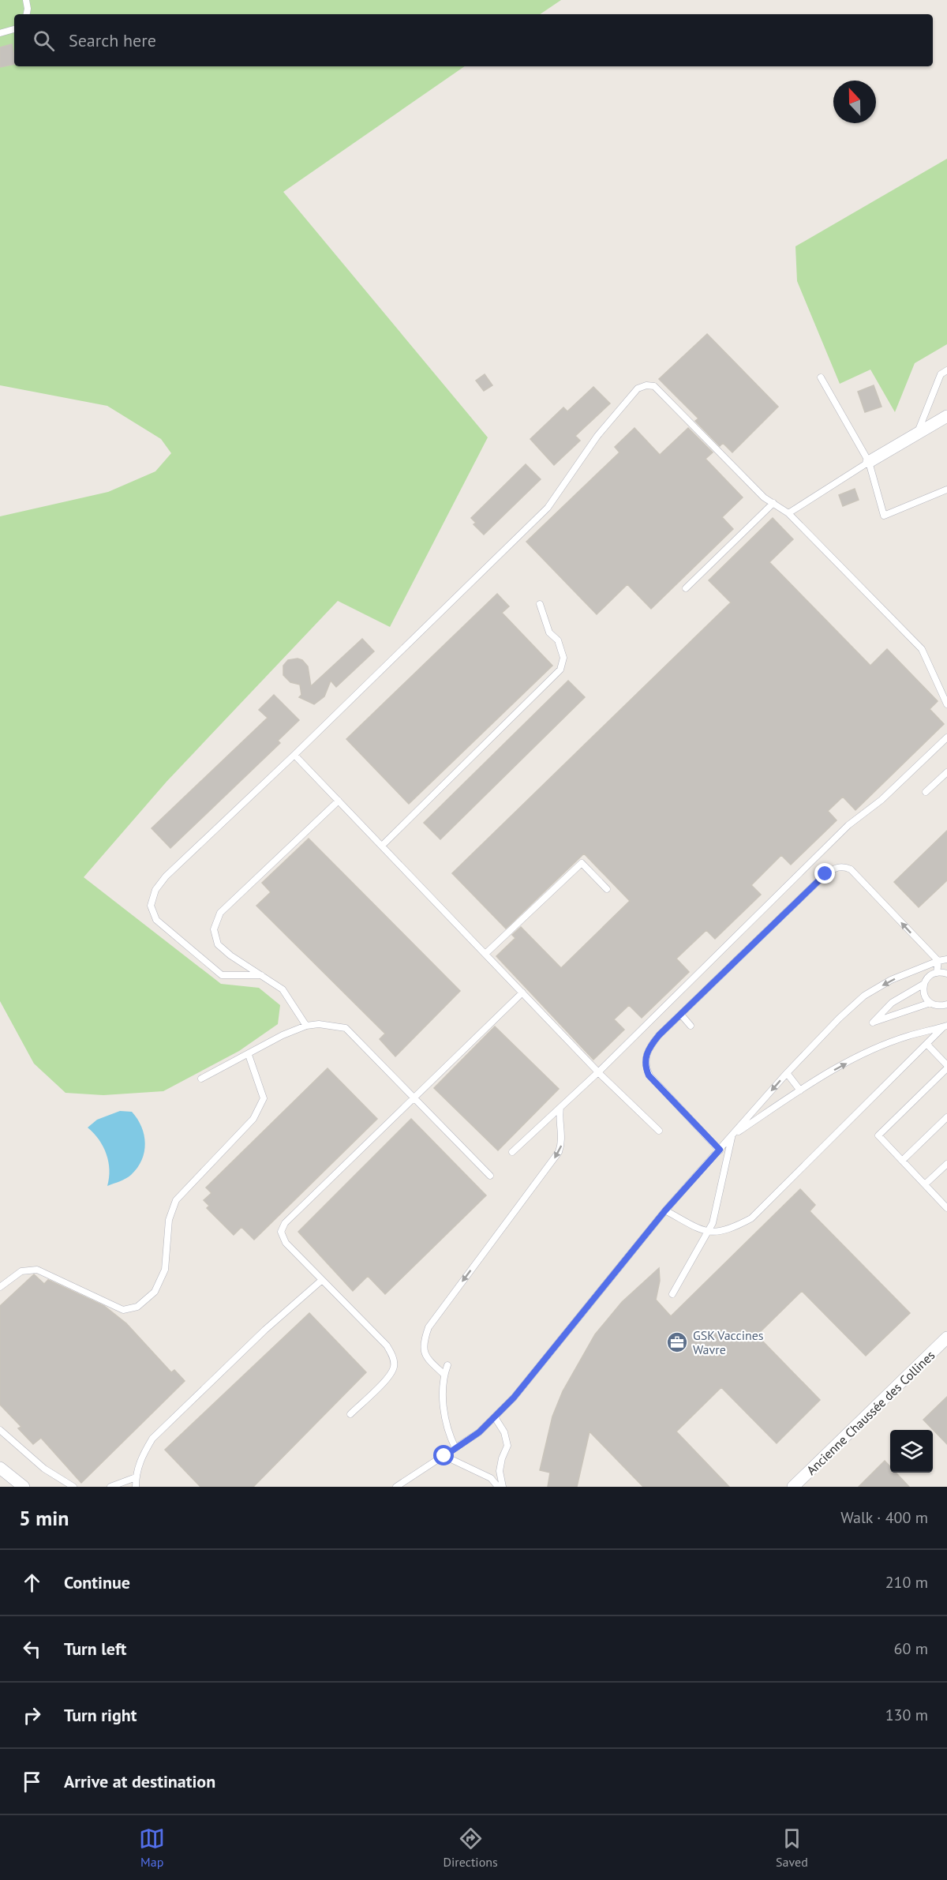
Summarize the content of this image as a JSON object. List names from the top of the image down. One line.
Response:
{"streets":{"street":["Ancienne Chaussée des Collines"]},"places":{"office":["GSK Vaccines Wavre"]},"north":"top","page":{"search":"Search here","heading":["5 min","Walk · 400 m"],"list":[["Continue","210 m"],["Turn left","60 m"],["Turn right","130 m"],"Arrive at destination"],"nav":["Map","Directions","Saved"]}}
